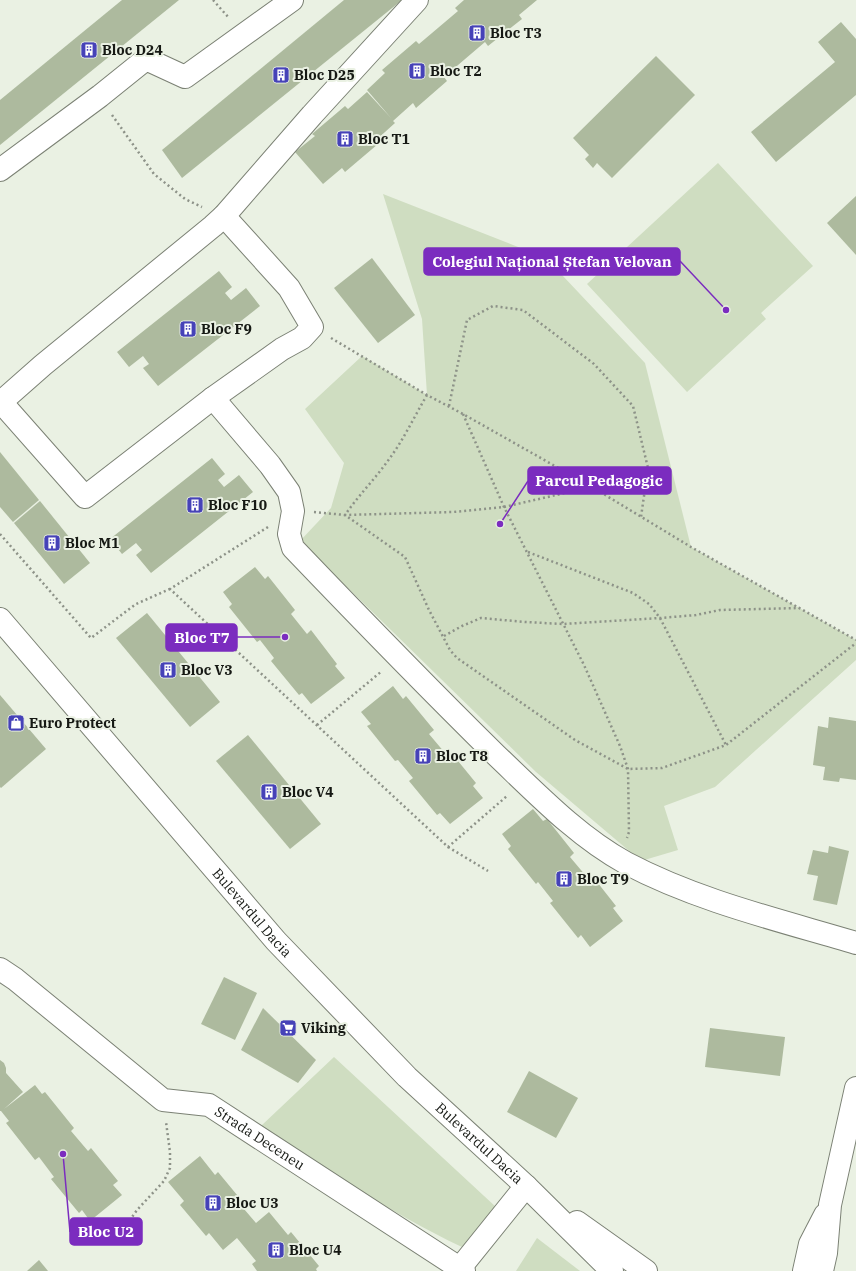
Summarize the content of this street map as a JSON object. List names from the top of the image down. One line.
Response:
{"streets":{"main road":["Bulevardul Dacia","Strada Deceneu"]},"places":{"building":["Bloc T3","Bloc D24","Bloc T2","Bloc D25","Bloc T1","Bloc F9","Bloc F10","Bloc M1","Bloc V3","Bloc T8","Bloc V4","Bloc T9","Bloc U3","Bloc U4"],"other":["Colegiul Național Ștefan Velovan","Parcul Pedagogic","Bloc T7","Bloc U2"],"shop":["Euro Protect"],"supermarket":["Viking"]}}
